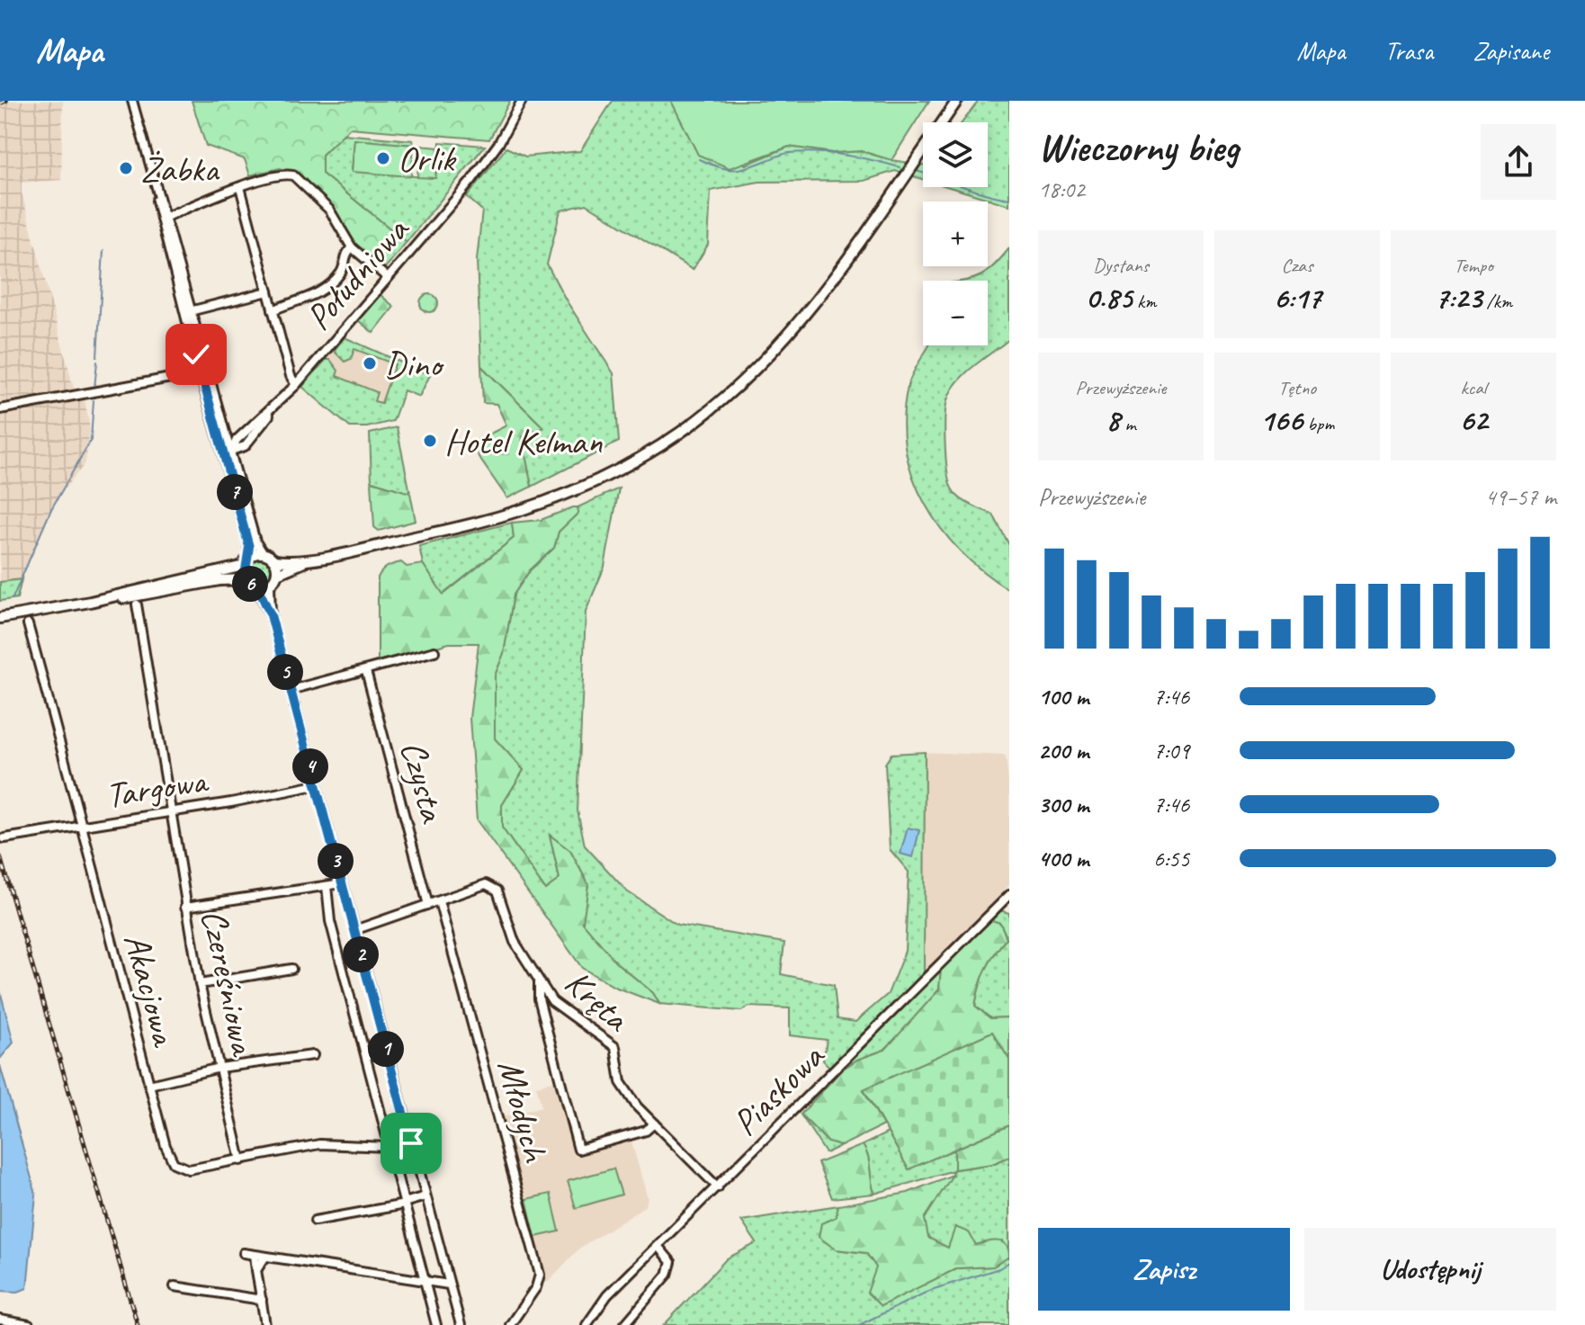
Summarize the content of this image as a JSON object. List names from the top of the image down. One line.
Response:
{"streets":{"street":["Południowa","Czysta","Targowa","Czereśniowa","Akacjowa","Kręta","Piaskowa","Młodych"]},"crossings":[["Czysta","Kręta"],["Targowa","Czereśniowa"],["Targowa","Akacjowa"],["Czereśniowa","Akacjowa"],["Kręta","Piaskowa"],["Kręta","Młodych"]],"places":["Orlik","Żabka","Dino","Hotel Kelman"],"page":{"header":"Mapa","nav":["Mapa","Trasa","Zapisane"],"heading":["Wieczorny bieg","18:02"],"map_buttons":["+","−"],"stats":[["Dystans","0.85 km"],["Czas","6:17"],["Tempo","7:23 /km"],["Przewyższenie","8 m"],["Tętno","166 bpm"],["kcal","62"]],"chart":["Przewyższenie","49–57 m"],"pins":["7","6","5","4","3","2","1"],"list":[{"name":"100 m","note":"7:46"},{"name":"200 m","note":"7:09"},{"name":"300 m","note":"7:46"},{"name":"400 m","note":"6:55"}],"buttons":["Zapisz","Udostępnij"]}}
